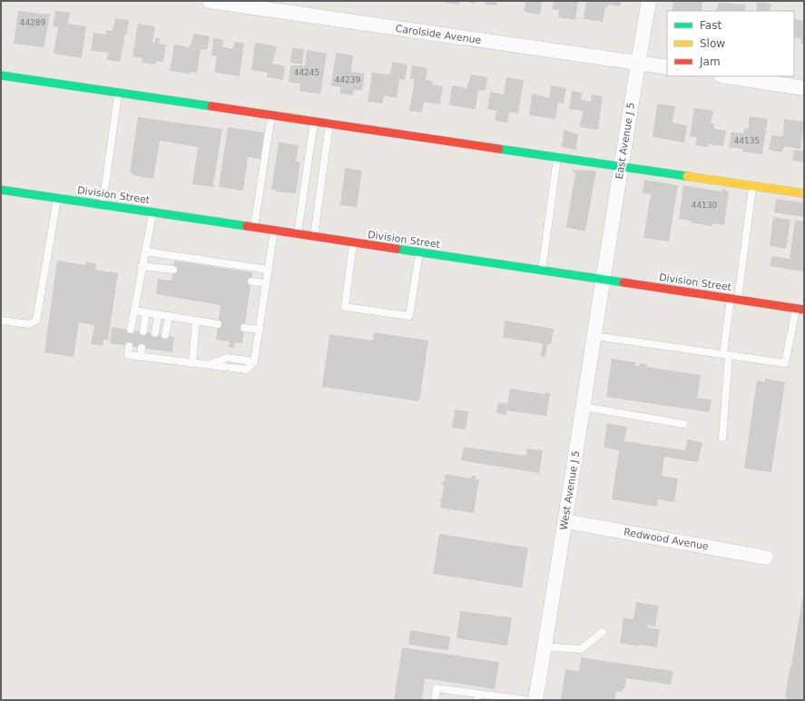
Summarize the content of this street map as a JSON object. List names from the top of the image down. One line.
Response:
{"streets":{"street":["Carolside Avenue","East Avenue J 5","Division Street","West Avenue J 5","Redwood Avenue"]},"crossings":[["Carolside Avenue","East Avenue J 5"],["East Avenue J 5","Division Street"],["East Avenue J 5","West Avenue J 5"],["Division Street","West Avenue J 5"],["West Avenue J 5","Redwood Avenue"]],"house_numbers":["44289","44245","44239","44135","44130"],"legend":["Fast","Slow","Jam"]}
